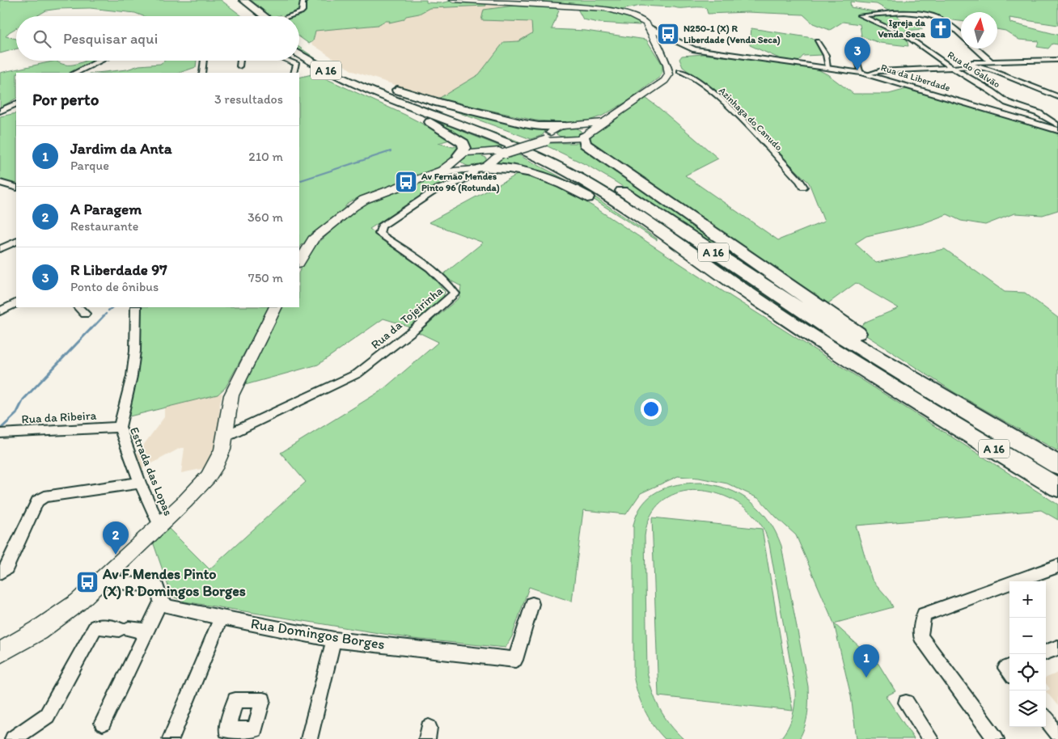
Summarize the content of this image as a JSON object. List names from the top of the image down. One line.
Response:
{"streets":{"highway":["A 16"],"street":["Rua do Galvão","Rua da Liberdade","Azinhaga do Canudo","Rua da Tojeirinha","Rua da Ribeira","Estrada das Lopas","Rua Domingos Borges"]},"crossings":[["A 16","Rua da Tojeirinha"],["Rua da Ribeira","Estrada das Lopas"]],"places":{"church":["Igreja da Venda Seca"],"bus stop":["N250-1 (X) R Liberdade (Venda Seca)","Av Fernão Mendes Pinto 96 (Rotunda)","Av F Mendes Pinto (X) R Domingos Borges"]},"north":"top","page":{"search":"Pesquisar aqui","pins":["3","2","1"],"heading":["Por perto","3 resultados"],"list":[{"mark":"1","name":"Jardim da Anta","note":"Parque","value":"210 m"},{"mark":"2","name":"A Paragem","note":"Restaurante","value":"360 m"},{"mark":"3","name":"R Liberdade 97","note":"Ponto de ônibus","value":"750 m"}],"map_buttons":["+","−"]}}
